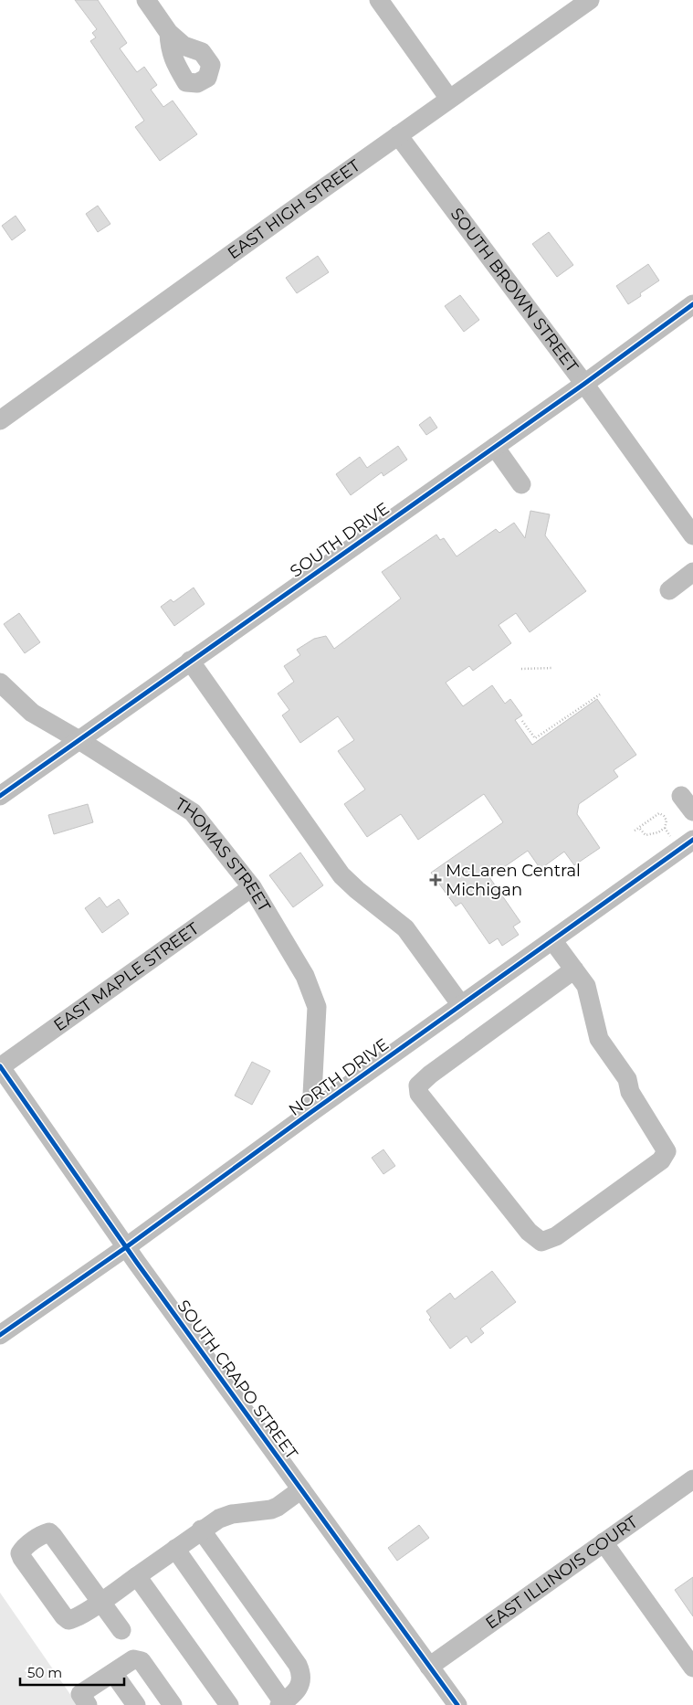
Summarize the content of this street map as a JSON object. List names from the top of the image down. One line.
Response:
{"streets":{"street":["EAST HIGH STREET","SOUTH BROWN STREET","SOUTH DRIVE","THOMAS STREET","EAST MAPLE STREET","NORTH DRIVE","SOUTH CRAPO STREET","EAST ILLINOIS COURT"]},"crossings":[["EAST HIGH STREET","SOUTH BROWN STREET"],["SOUTH BROWN STREET","SOUTH DRIVE"],["SOUTH DRIVE","THOMAS STREET"],["THOMAS STREET","EAST MAPLE STREET"],["THOMAS STREET","NORTH DRIVE"],["EAST MAPLE STREET","SOUTH CRAPO STREET"],["NORTH DRIVE","SOUTH CRAPO STREET"],["SOUTH CRAPO STREET","EAST ILLINOIS COURT"]],"places":{"health":["McLaren Central Michigan"]},"scale_bar":"50 m"}
